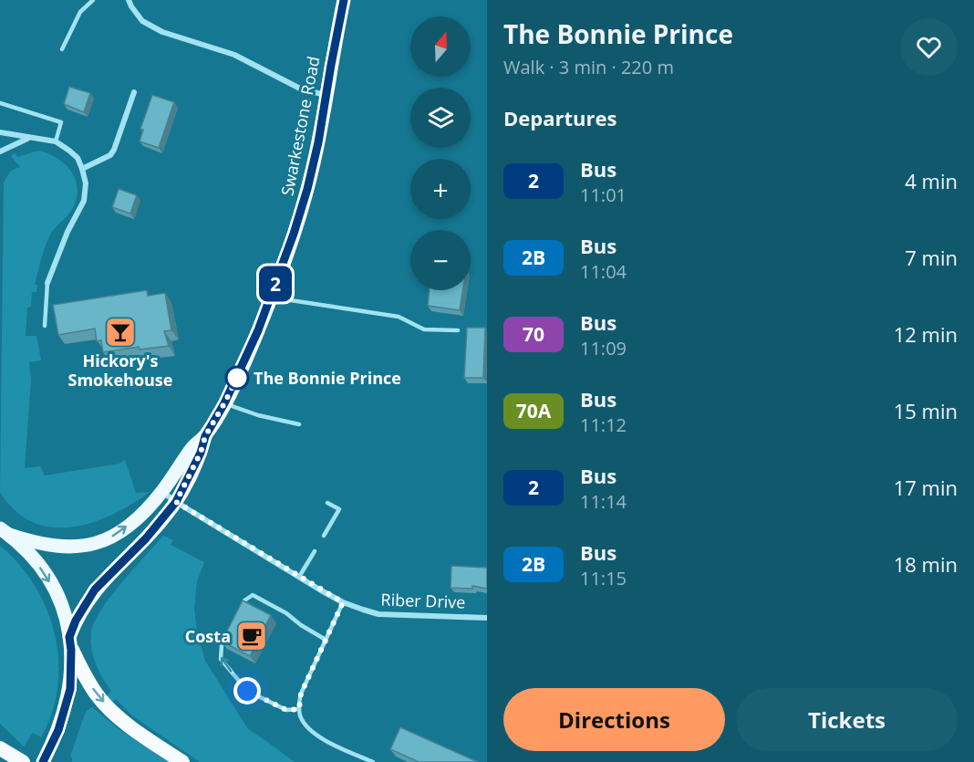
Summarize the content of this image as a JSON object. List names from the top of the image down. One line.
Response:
{"streets":{"main road":["Swarkestone Road"],"street":["Riber Drive"]},"crossings":[["Swarkestone Road","Riber Drive"]],"places":{"bar":["Hickory's Smokehouse"],"other":["The Bonnie Prince"],"cafe":["Costa"]},"lines":["bus line 2"],"north":"top","page":{"on_map":"2","heading":[["The Bonnie Prince","Walk · 3 min · 220 m"],"Departures"],"map_buttons":["+","−"],"list":[{"mark":"2","name":"Bus","note":"11:01","value":"4 min"},{"mark":"2B","name":"Bus","note":"11:04","value":"7 min"},{"mark":"70","name":"Bus","note":"11:09","value":"12 min"},{"mark":"70A","name":"Bus","note":"11:12","value":"15 min"},{"mark":"2","name":"Bus","note":"11:14","value":"17 min"},{"mark":"2B","name":"Bus","note":"11:15","value":"18 min"}],"buttons":["Directions","Tickets"]}}
